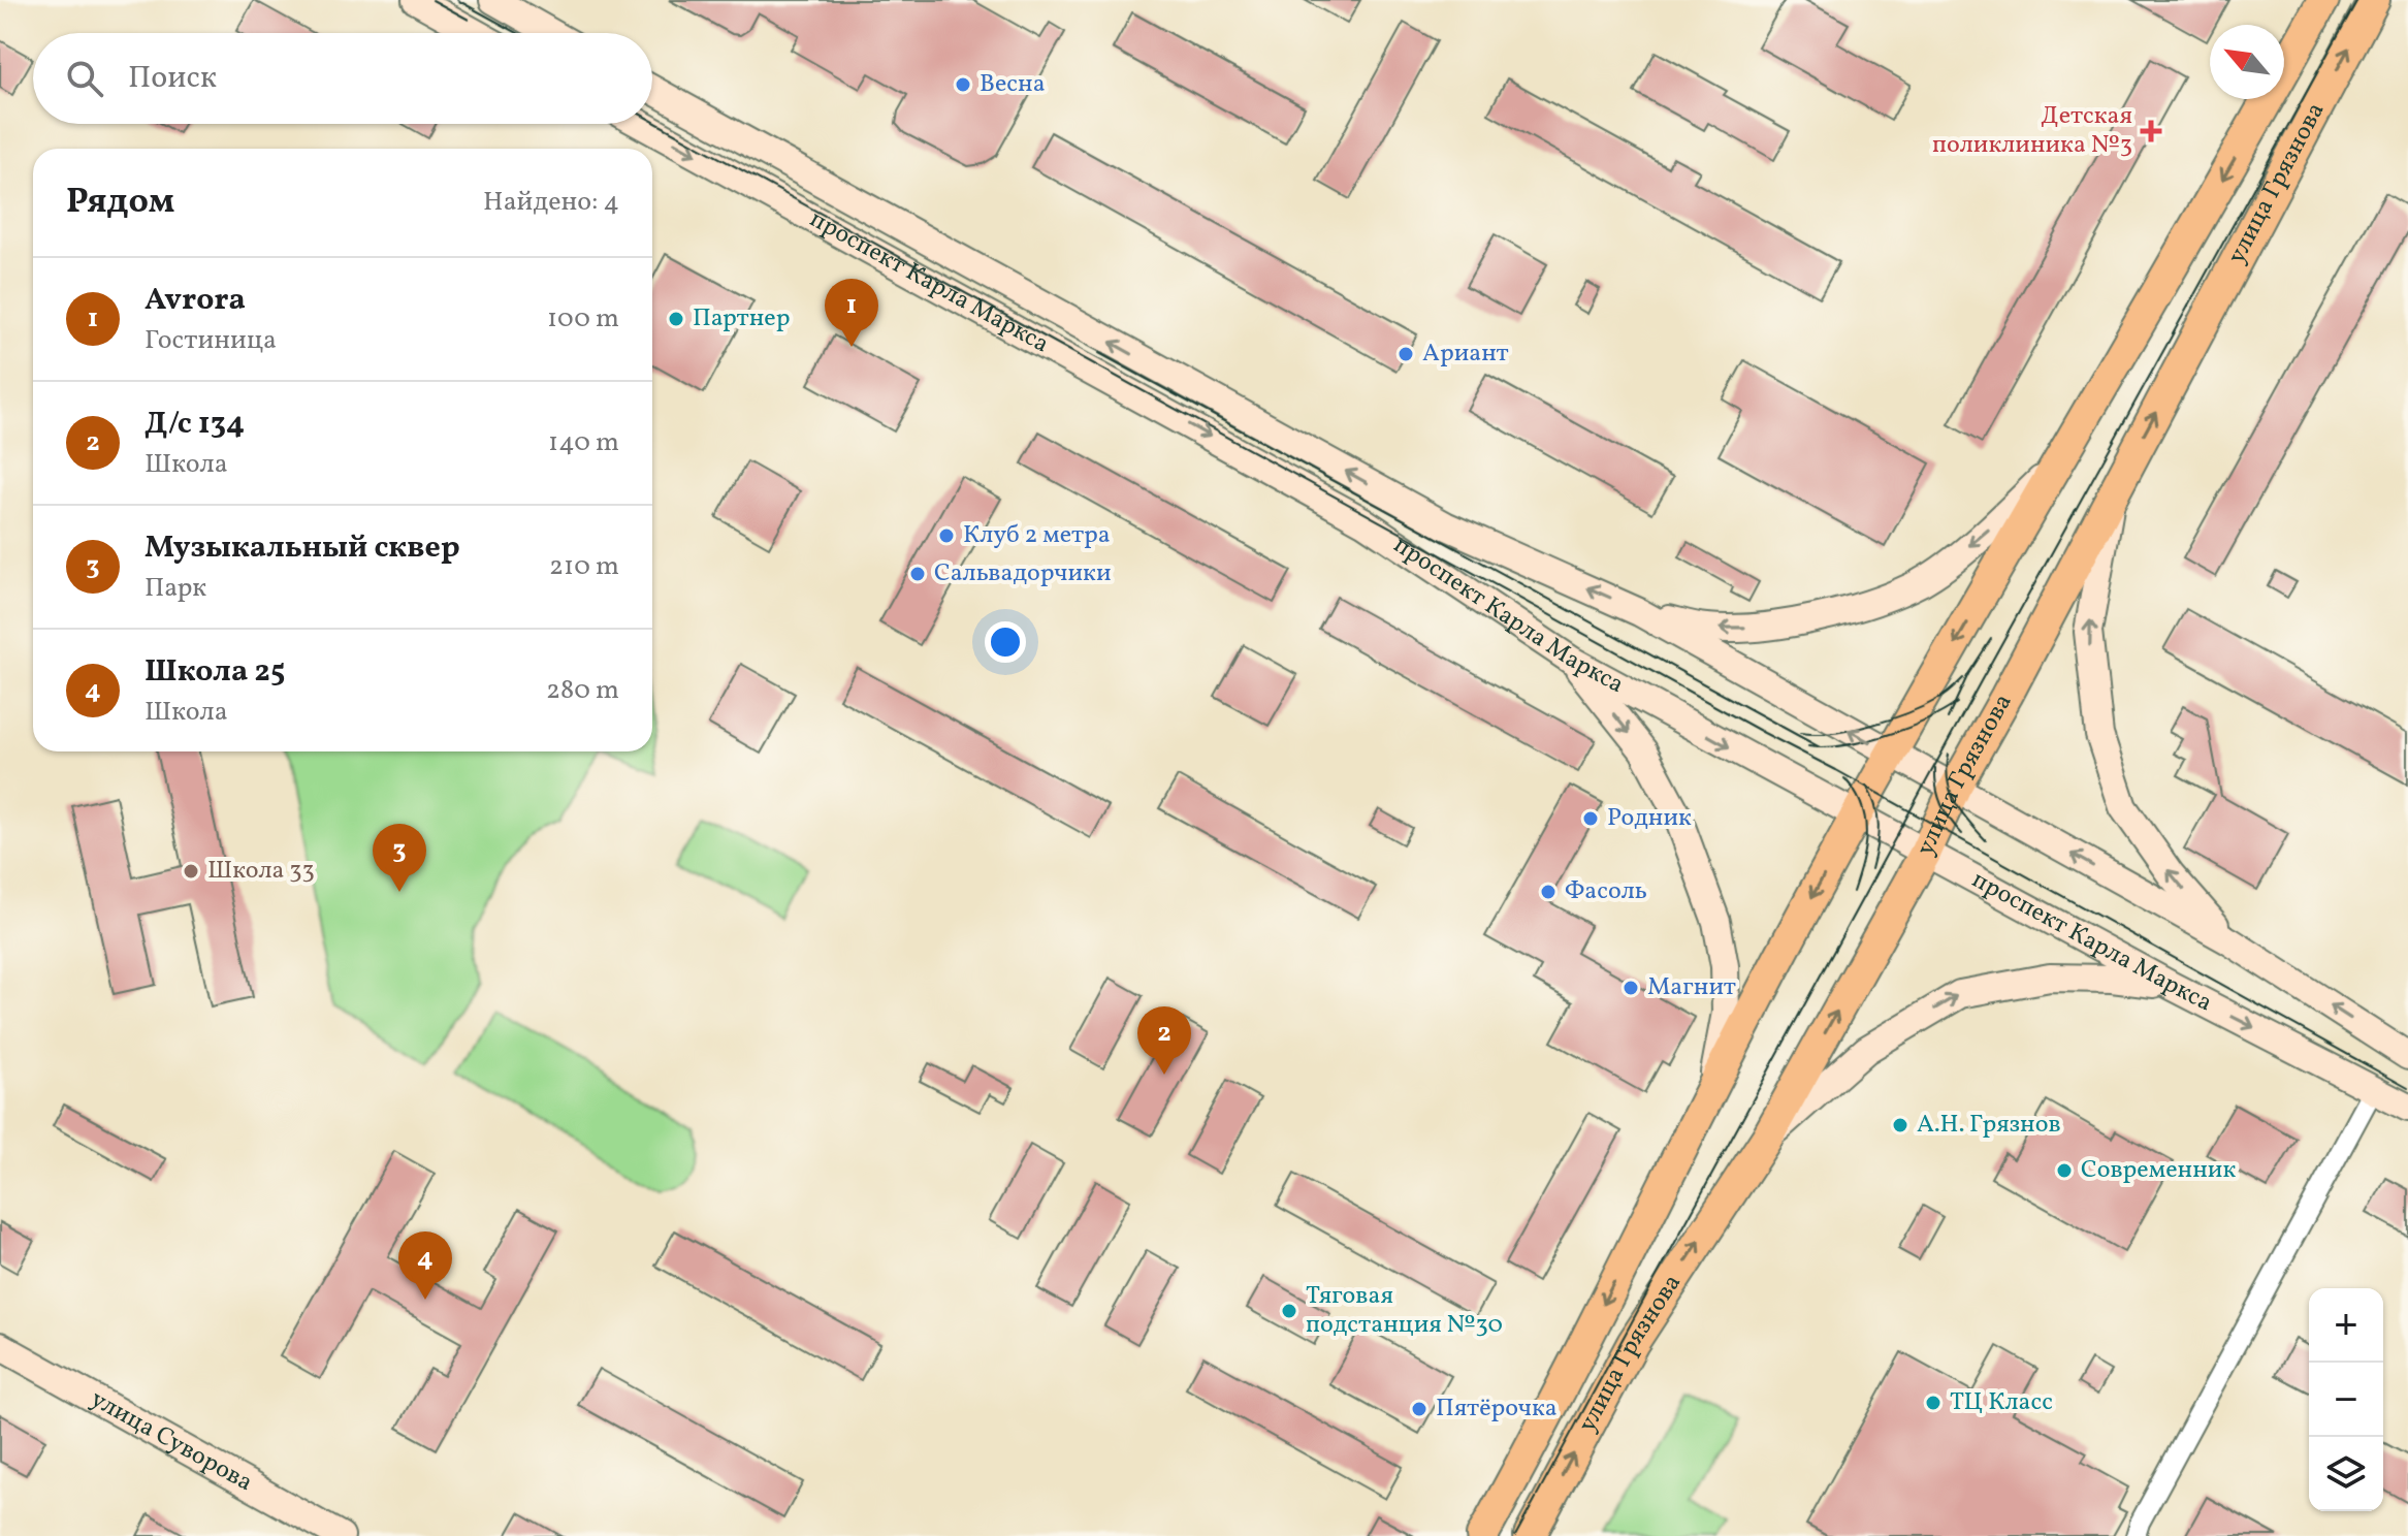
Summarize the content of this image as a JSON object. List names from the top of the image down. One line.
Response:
{"streets":{"main road":["улица Грязнова","проспект Карла Маркса","улица Суворова"]},"crossings":[["улица Грязнова","проспект Карла Маркса"]],"places":{"other":["Весна","Партнер","Ариант","Клуб 2 метра","Сальвадорчики","Родник","Школа 33","Фасоль","Магнит","А.Н. Грязнов","Современник","Тяговая подстанция №30","ТЦ Класс","Пятёрочка"],"health":["Детская поликлиника №3"]},"north":"top left","page":{"search":"Поиск","heading":["Рядом","Найдено: 4"],"list":[{"mark":"1","name":"Avrora","note":"Гостиница","value":"100 m"},{"mark":"2","name":"Д/с 134","note":"Школа","value":"140 m"},{"mark":"3","name":"Музыкальный сквер","note":"Парк","value":"210 m"},{"mark":"4","name":"Школа 25","note":"Школа","value":"280 m"}],"pins":["1","3","2","4"],"map_buttons":["+","−"]}}
